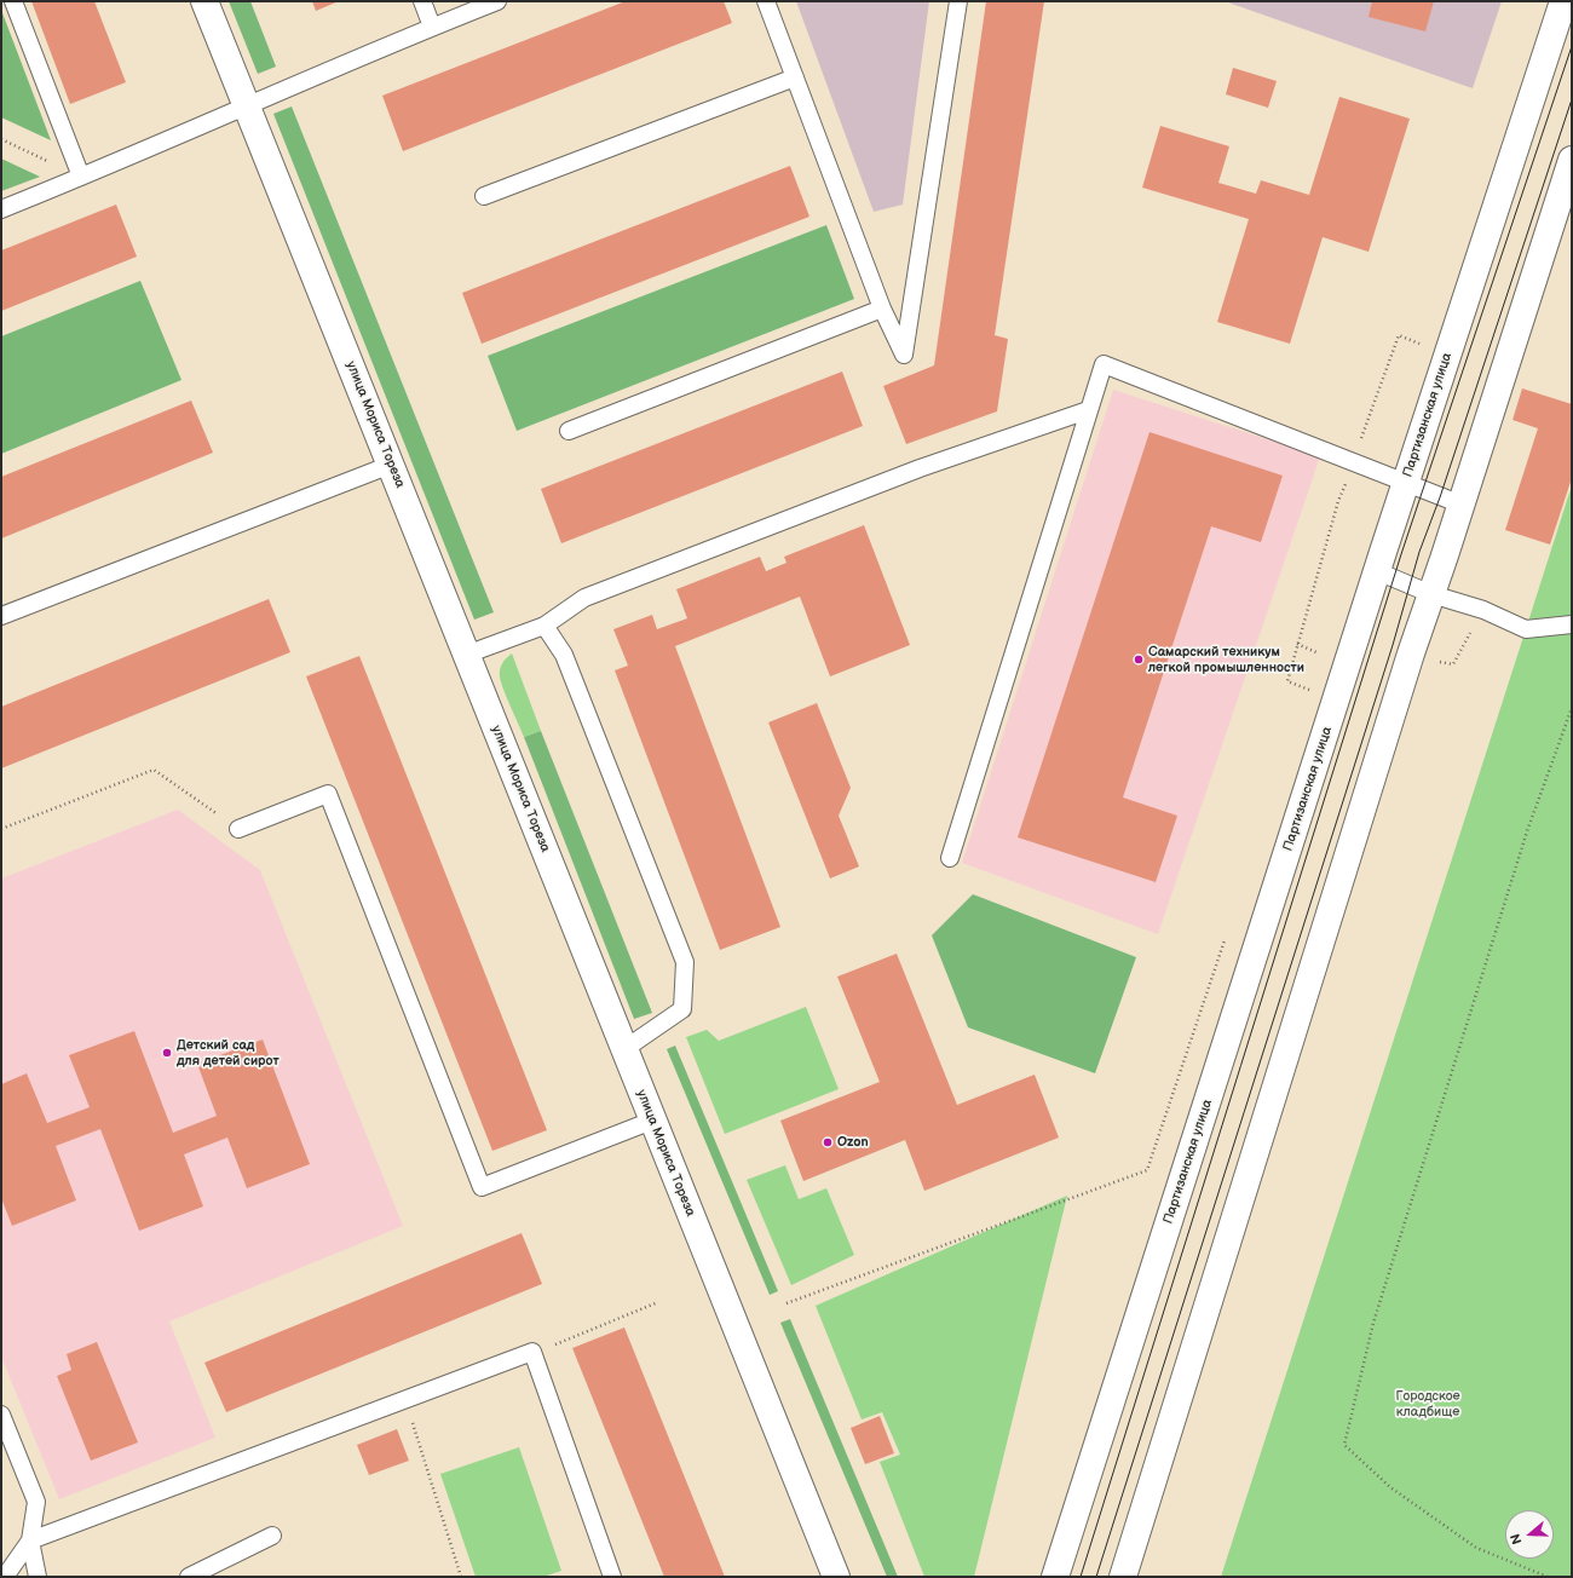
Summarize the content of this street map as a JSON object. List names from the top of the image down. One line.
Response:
{"streets":{"street":["Партизанская улица","улица Мориса Тореза"]},"parks":["Городское кладбище"],"places":["Самарский техникум легкой промышленности","Детский сад для детей сирот","Ozon"],"north":"left"}
